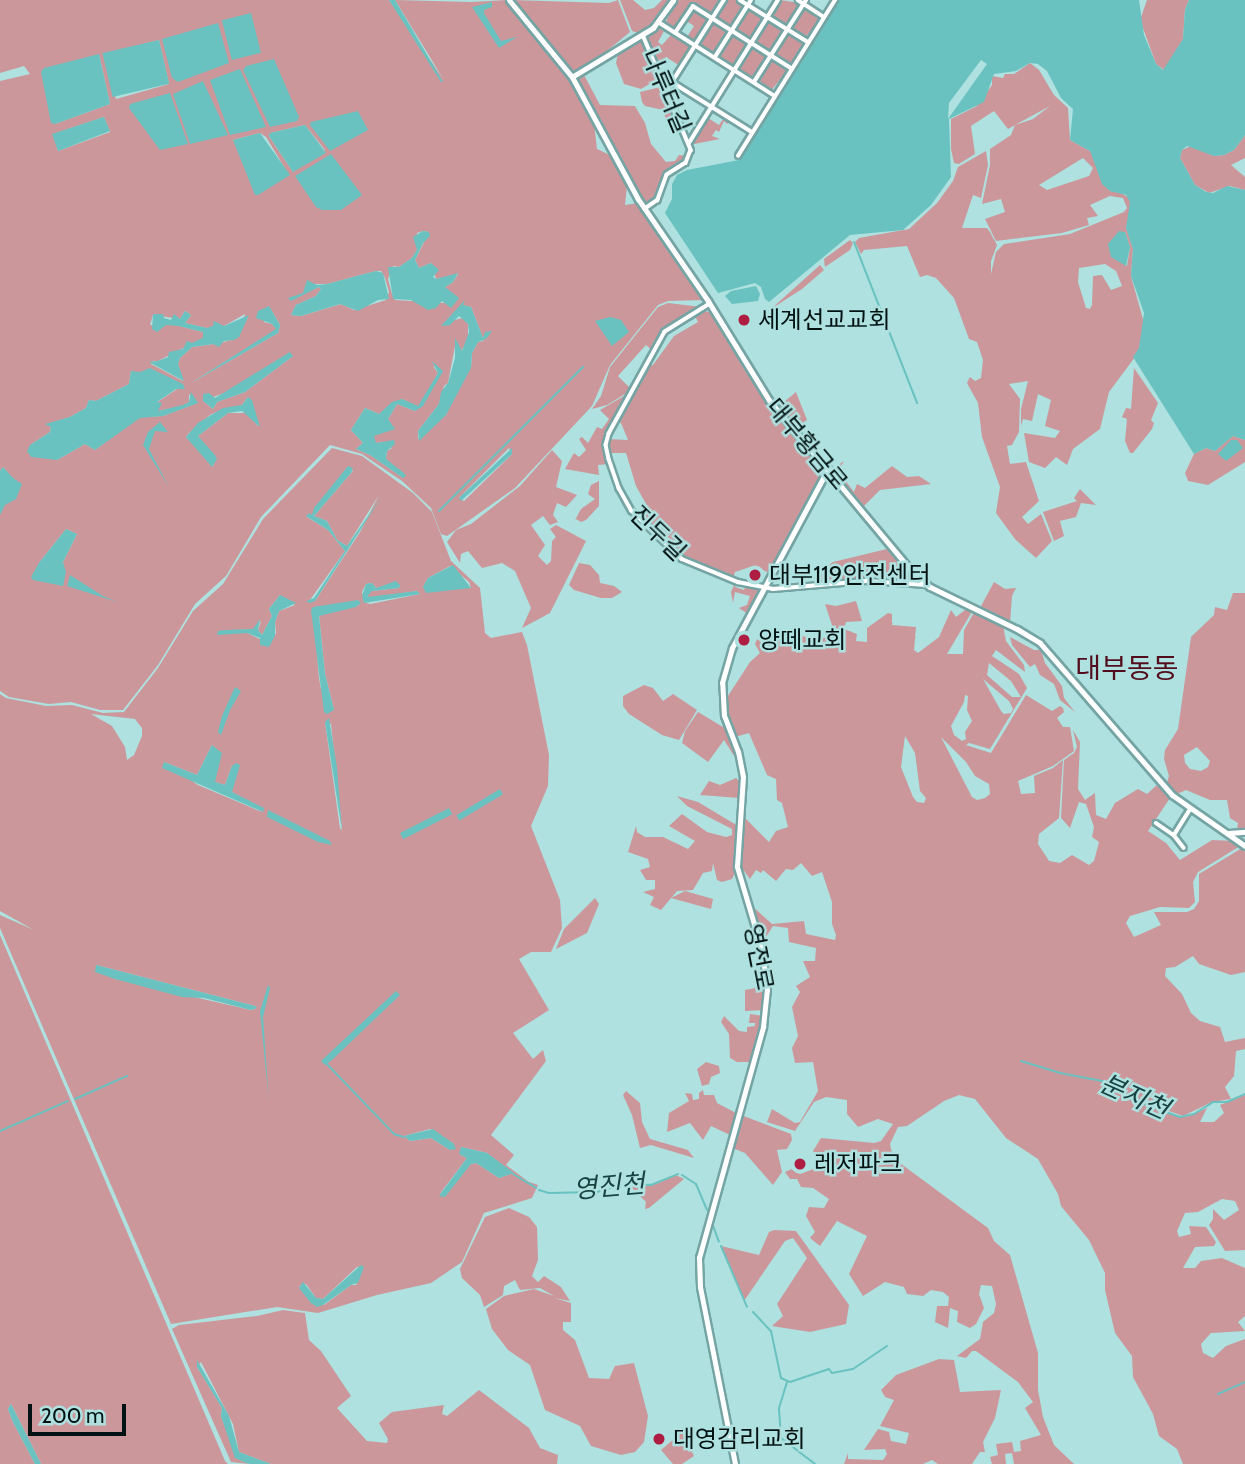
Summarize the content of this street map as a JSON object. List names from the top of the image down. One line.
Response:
{"streets":{"main road":["대부황금로"],"street":["나루터길","진두길","영전로"]},"crossings":[["나루터길","대부황금로"],["대부황금로","진두길"],["대부황금로","영전로"],["진두길","영전로"]],"districts":["대부동동"],"water":["분지천","영진천"],"places":["세계선교교회","대부119안전센터","양떼교회","레저파크","대영감리교회"],"scale_bar":"200 m"}
